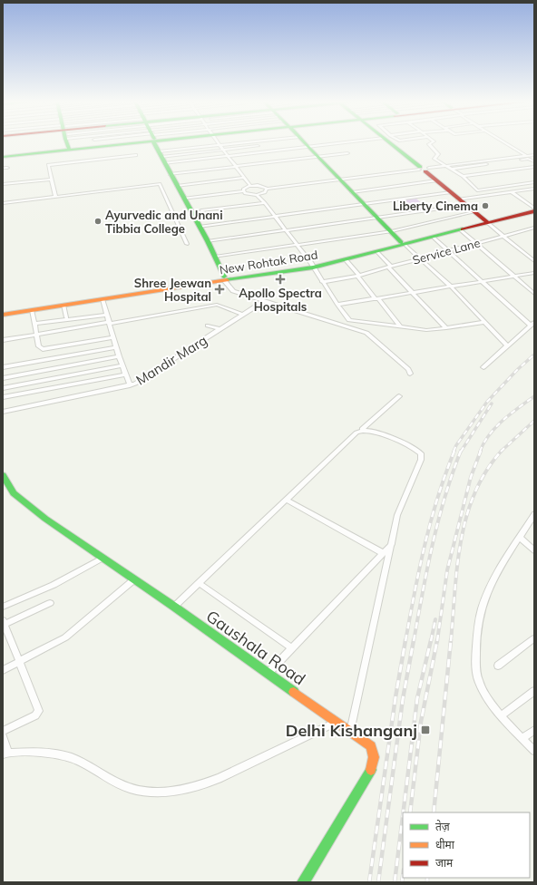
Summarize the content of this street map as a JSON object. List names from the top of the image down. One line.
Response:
{"streets":{"street":["Service Lane","New Rohtak Road","Mandir Marg","Gaushala Road"]},"places":{"other":["Liberty Cinema","Ayurvedic and Unani Tibbia College"],"health":["Apollo Spectra Hospitals","Shree Jeewan Hospital"],"transit":["Delhi Kishanganj"]},"legend":["तेज़","धीमा","जाम"]}
